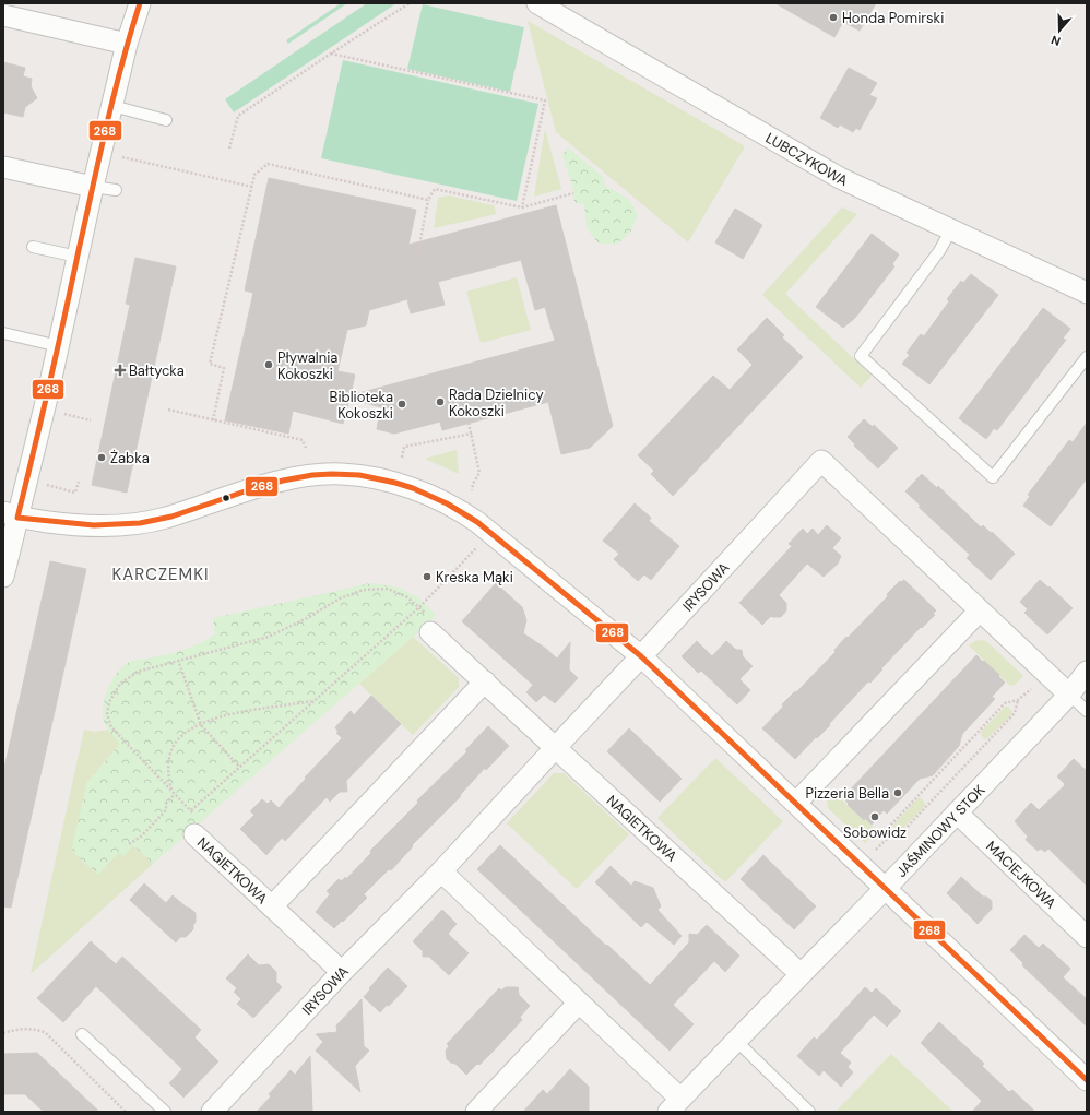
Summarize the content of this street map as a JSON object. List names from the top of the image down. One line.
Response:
{"streets":{"street":["LUBCZYKOWA","IRYSOWA","NAGIETKOWA","JAŚMINOWY STOK","MACIEJKOWA"]},"crossings":[["IRYSOWA","NAGIETKOWA"],["IRYSOWA","JAŚMINOWY STOK"],["NAGIETKOWA","JAŚMINOWY STOK"],["JAŚMINOWY STOK","MACIEJKOWA"]],"districts":["KARCZEMKI"],"places":{"other":["Honda Pomirski","Pływalnia Kokoszki","Rada Dzielnicy Kokoszki","Biblioteka Kokoszki","Żabka","Kreska Mąki","Pizzeria Bella","Sobowidz"],"health":["Bałtycka"]},"lines":["transit line 268"],"north":"bottom"}
